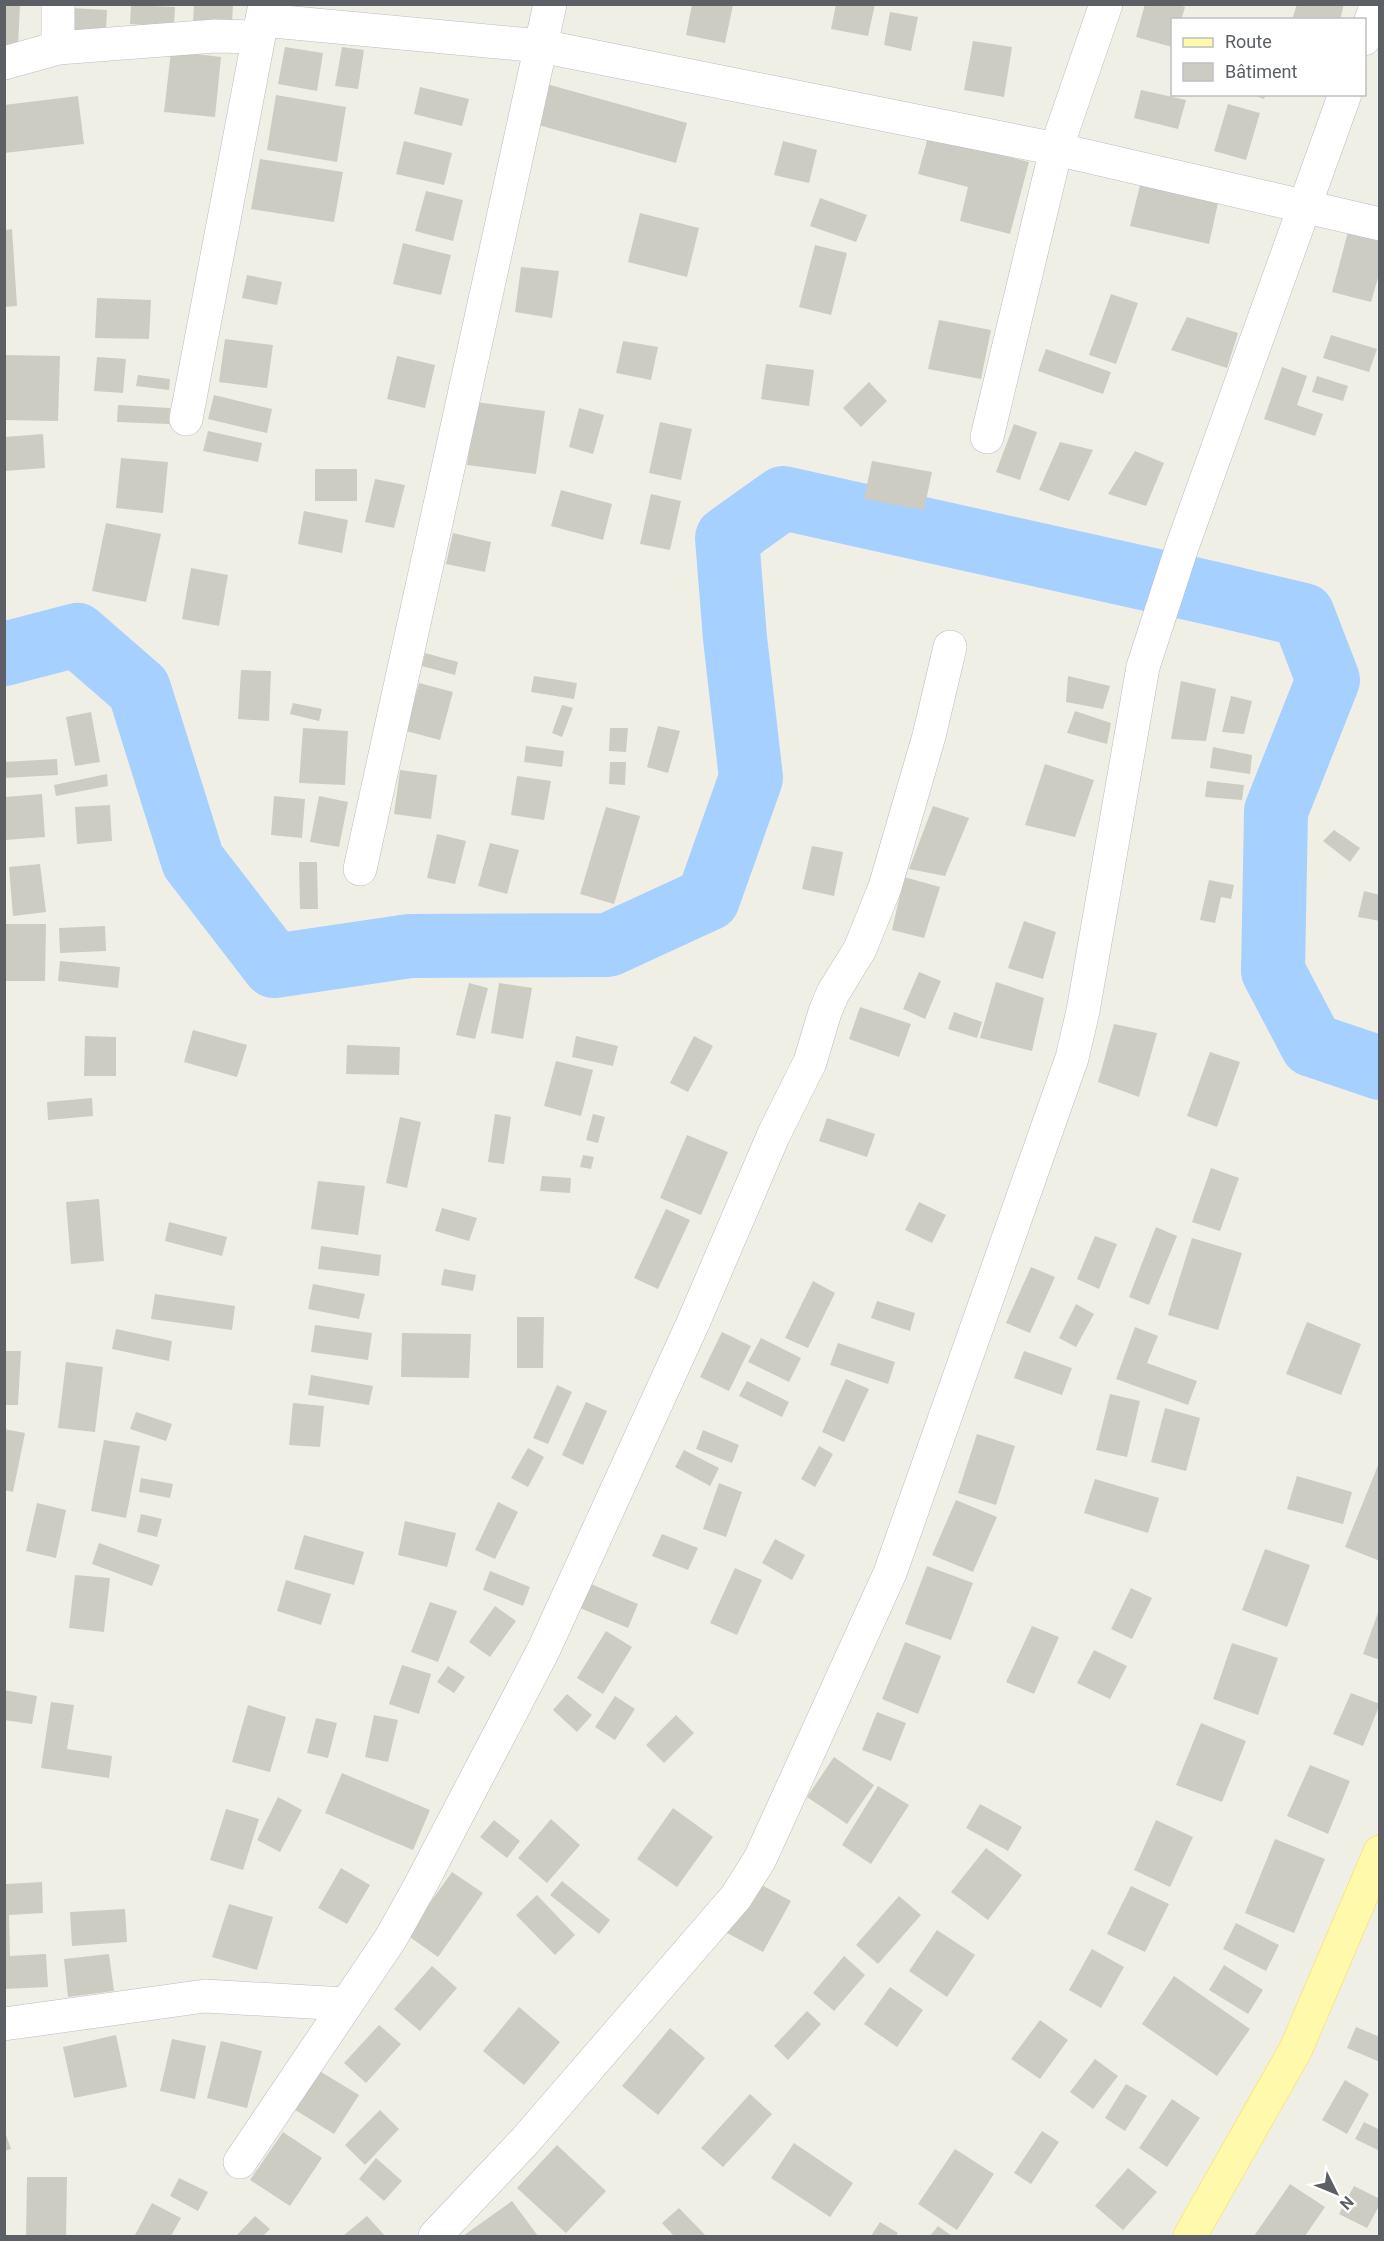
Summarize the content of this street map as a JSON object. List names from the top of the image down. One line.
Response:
{"legend":["Route","Bâtiment"],"north":"bottom right"}
